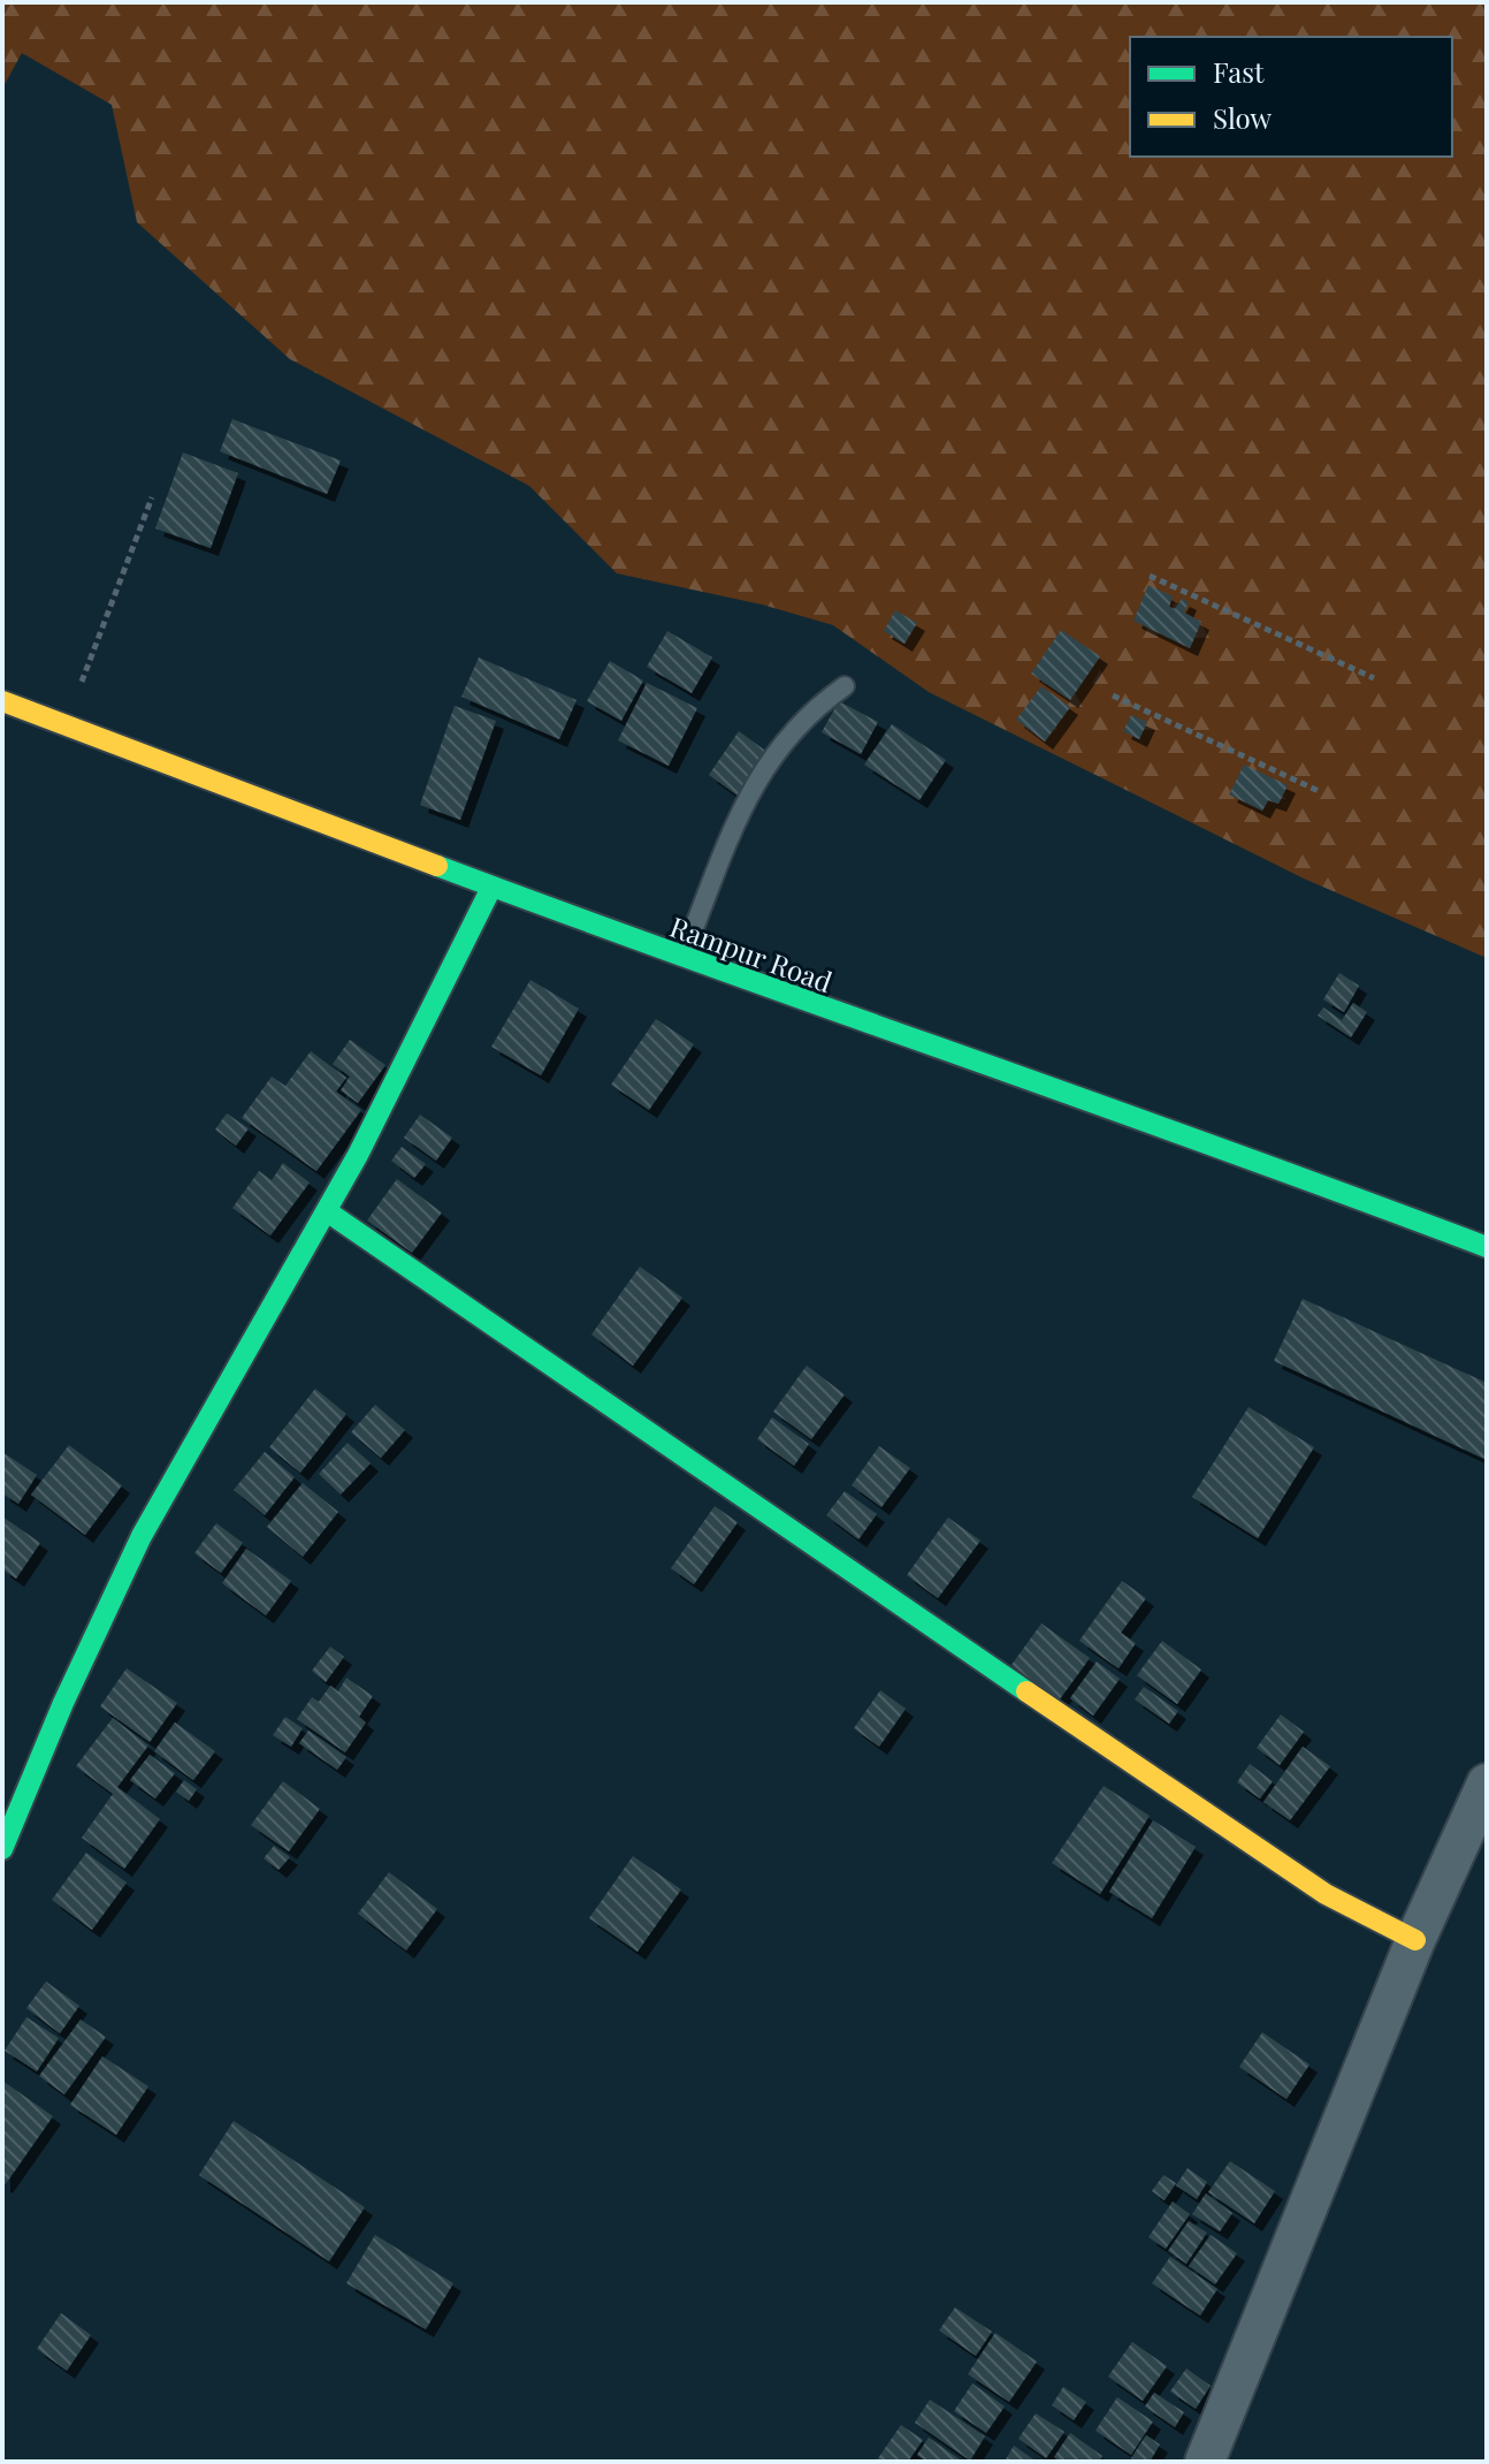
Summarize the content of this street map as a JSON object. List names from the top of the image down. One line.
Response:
{"streets":{"street":["Rampur Road"]},"legend":["Fast","Slow"]}
